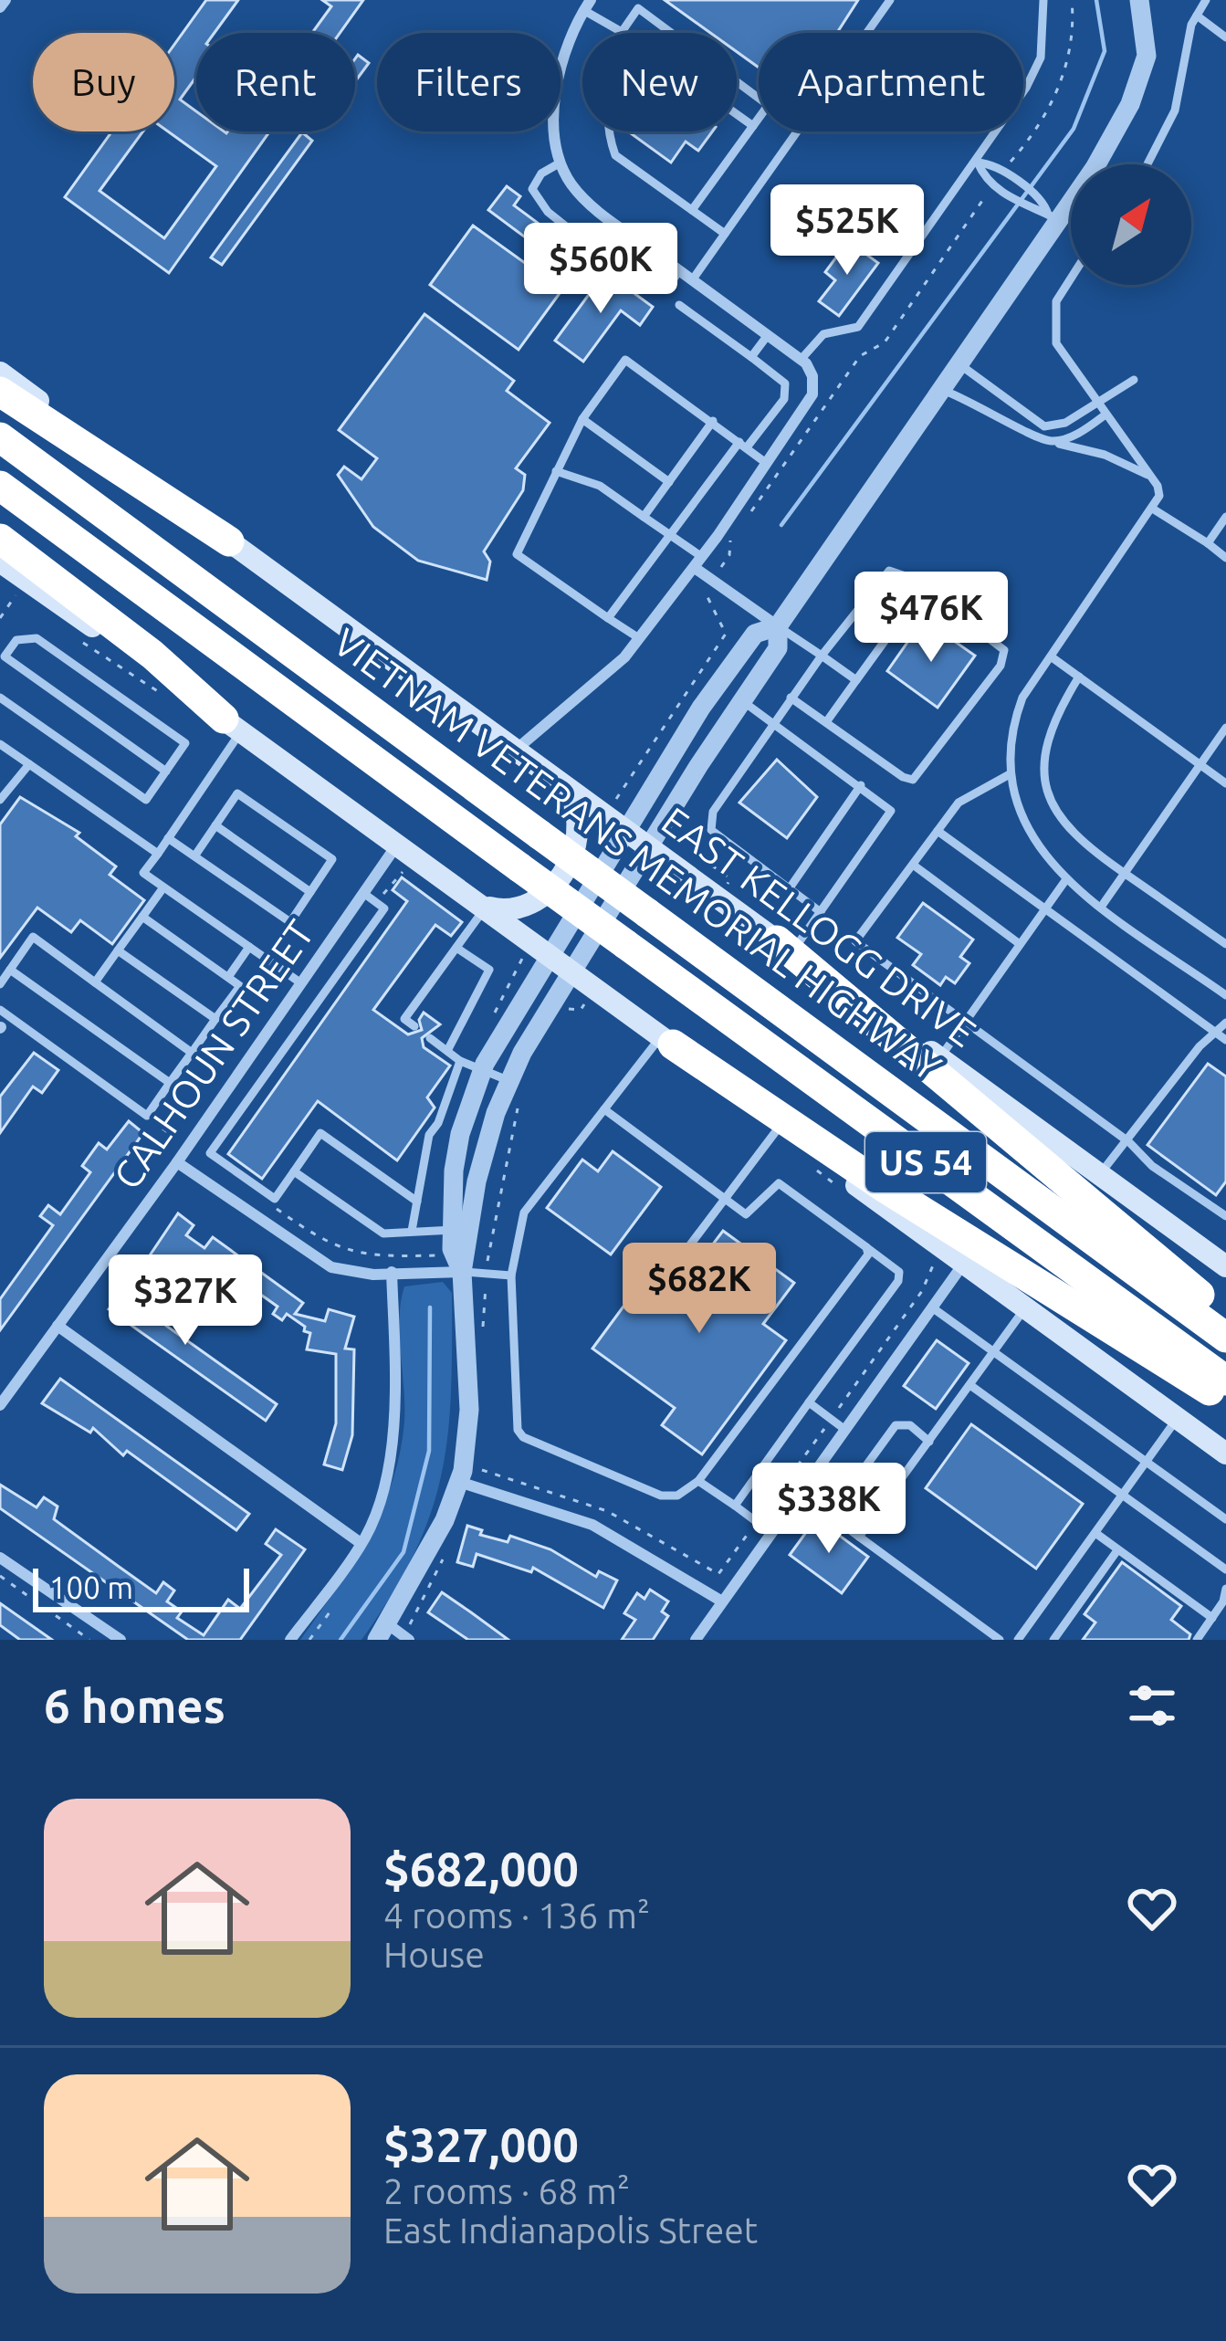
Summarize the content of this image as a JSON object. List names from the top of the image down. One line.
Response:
{"streets":{"highway":["VIETNAM VETERANS MEMORIAL HIGHWAY","US 54"],"main road":["EAST KELLOGG DRIVE"],"street":["CALHOUN STREET"]},"scale_bar":"100 m","north":"top right","page":{"chip":["Buy","Rent","Filters","New","Apartment"],"price":["$525K","$560K","$476K","$682K","$327K","$338K"],"scale":"100 m","heading":"6 homes","list":[{"name":"$682,000","note":"4 rooms · 136 m² · House"},{"name":"$327,000","note":"2 rooms · 68 m² · East Indianapolis Street"}]}}
